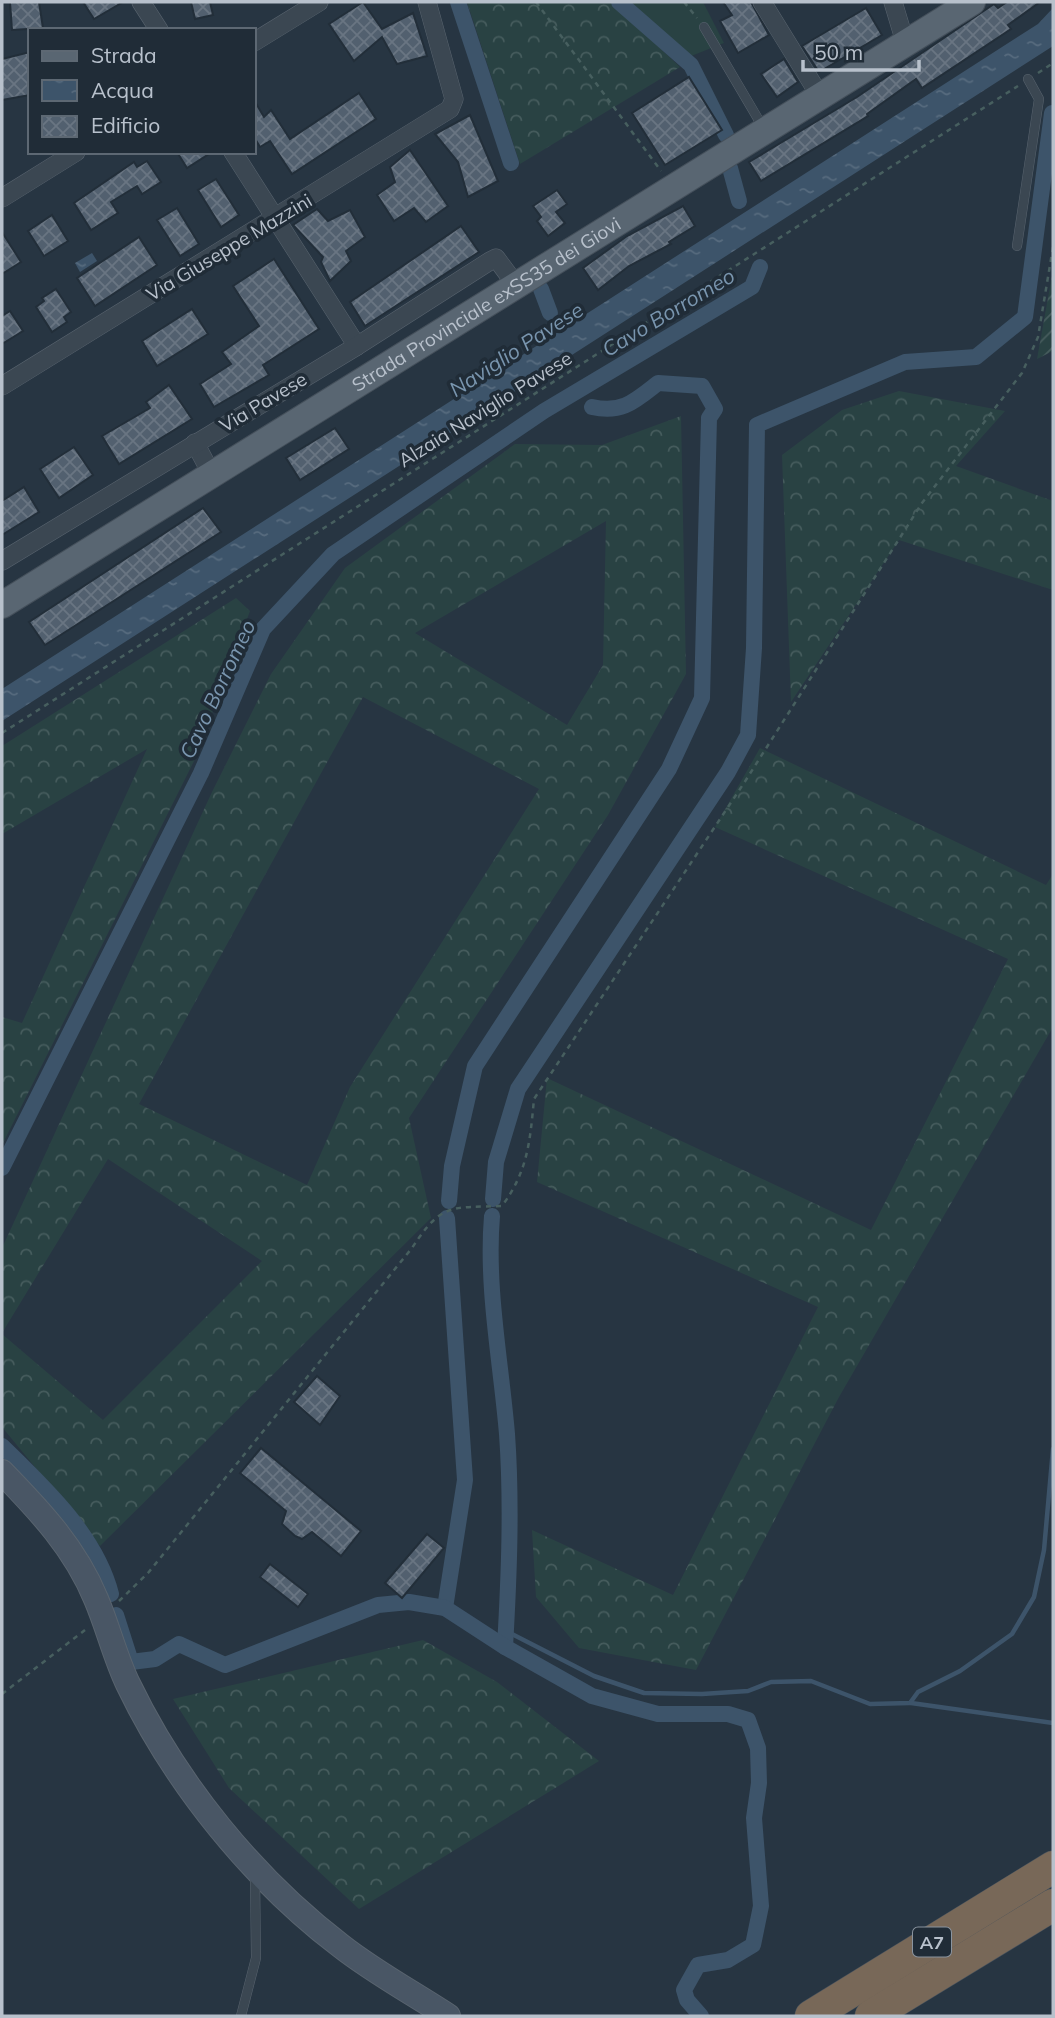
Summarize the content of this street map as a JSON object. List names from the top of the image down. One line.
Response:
{"streets":{"highway":["A7"],"main road":["Strada Provinciale exSS35 dei Giovi"],"street":["Via Giuseppe Mazzini","Via Pavese"],"path":["Alzaia Naviglio Pavese"]},"crossings":[["Strada Provinciale exSS35 dei Giovi","Via Pavese"]],"water":["Cavo Borromeo","Naviglio Pavese"],"legend":["Strada","Acqua","Edificio"],"scale_bar":"50 m"}
